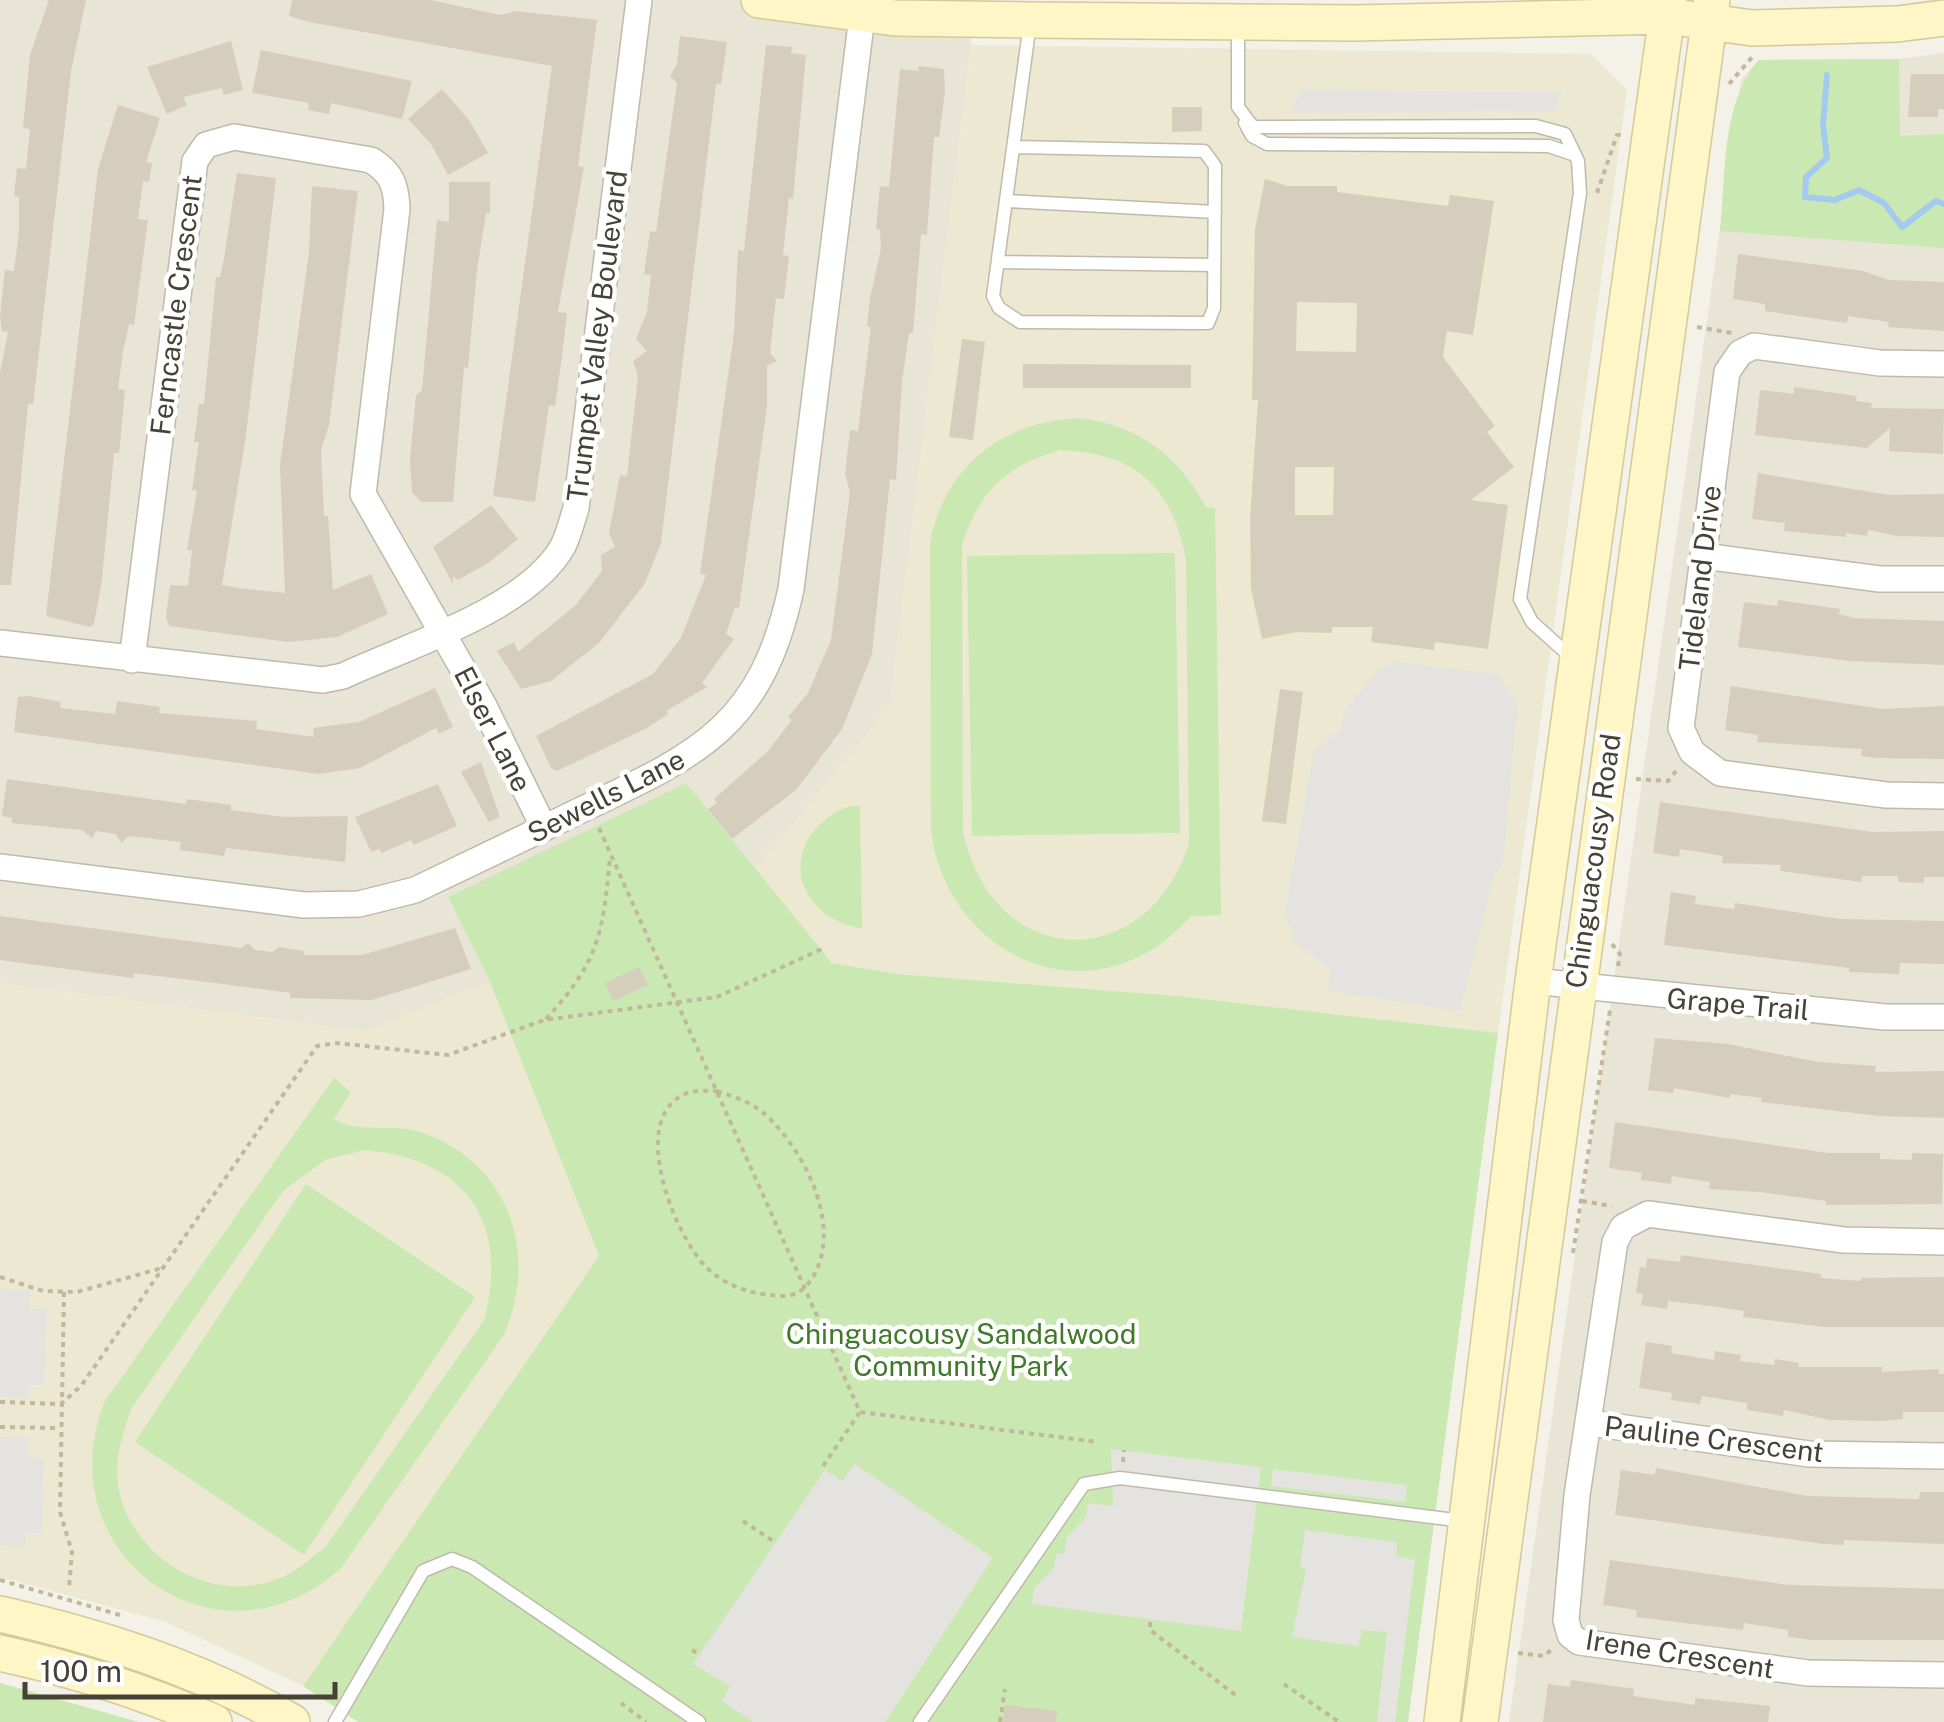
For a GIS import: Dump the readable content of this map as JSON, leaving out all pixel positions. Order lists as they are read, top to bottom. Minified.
{"streets":{"main road":["Chinguacousy Road"],"street":["Ferncastle Crescent","Trumpet Valley Boulevard","Tideland Drive","Elser Lane","Sewells Lane","Grape Trail","Pauline Crescent","Irene Crescent"]},"crossings":[["Ferncastle Crescent","Trumpet Valley Boulevard"],["Ferncastle Crescent","Elser Lane"],["Trumpet Valley Boulevard","Elser Lane"],["Elser Lane","Sewells Lane"],["Chinguacousy Road","Grape Trail"],["Pauline Crescent","Irene Crescent"]],"parks":["Chinguacousy Sandalwood Community Park"],"scale_bar":"100 m"}
